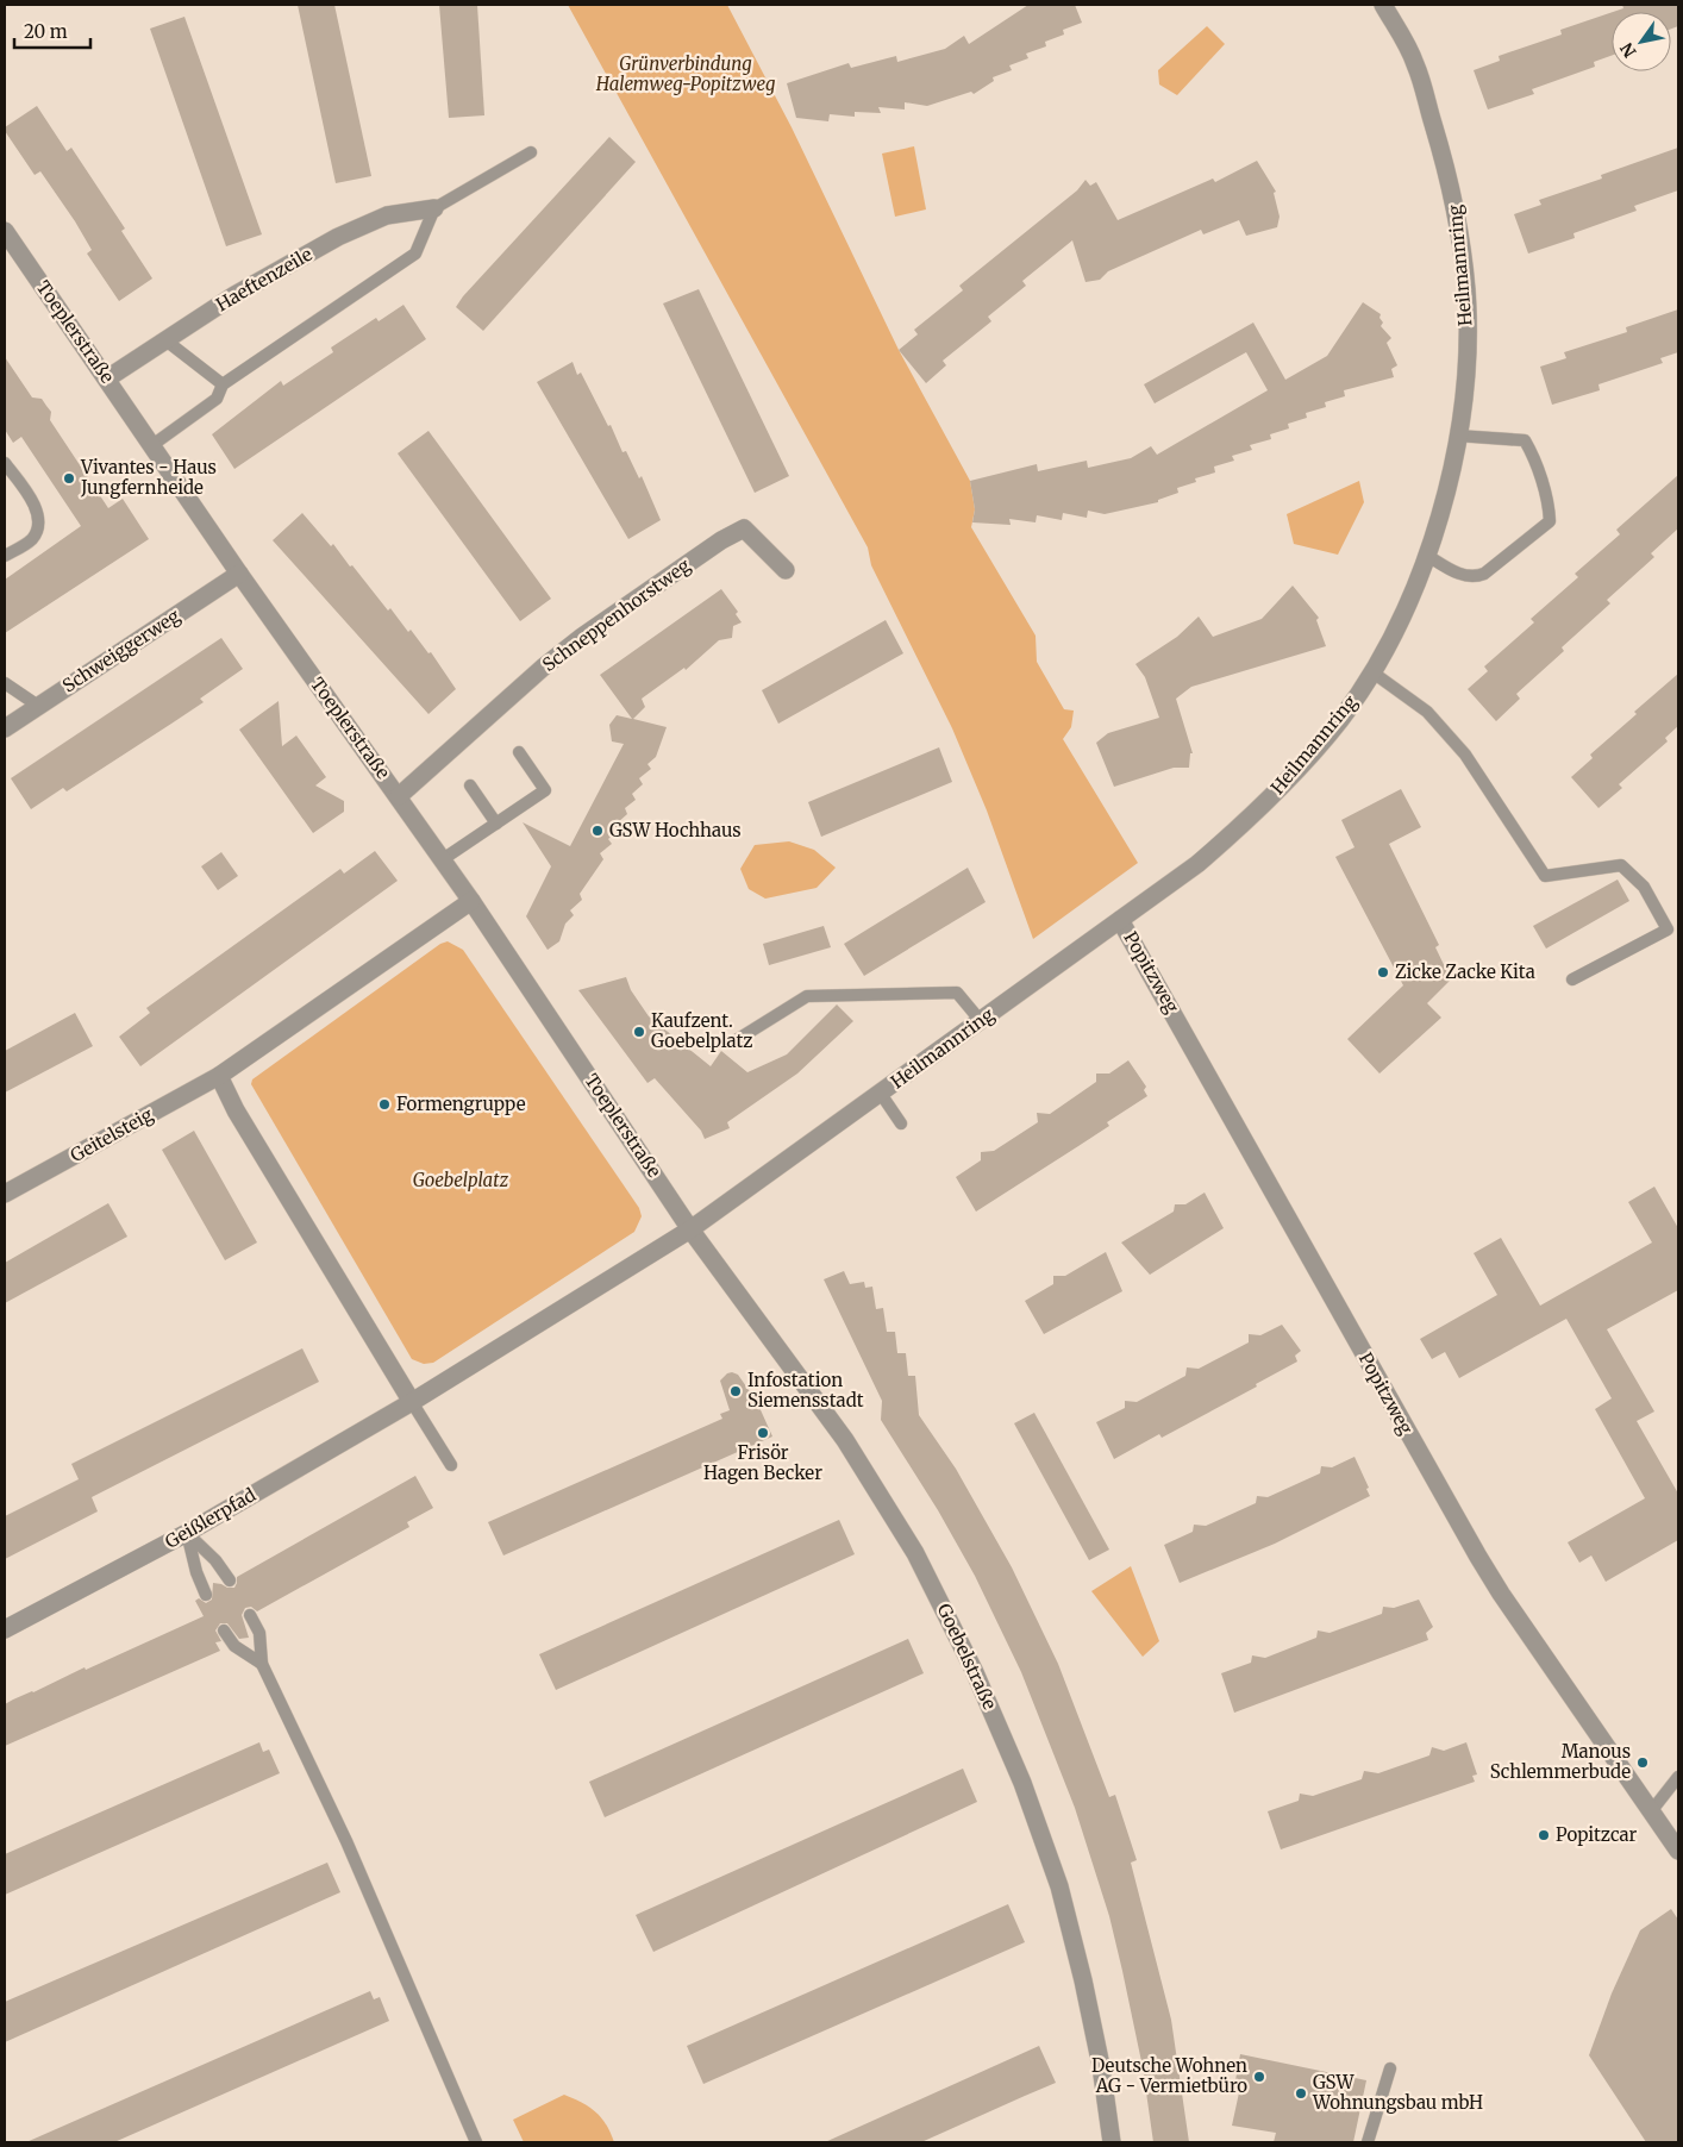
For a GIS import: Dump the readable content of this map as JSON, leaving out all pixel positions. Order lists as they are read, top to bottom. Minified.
{"streets":{"street":["Heilmannring","Haeftenzeile","Toeplerstraße","Schneppenhorstweg","Schweiggerweg","Popitzweg","Geitelsteig","Geißlerpfad","Goebelstraße"]},"crossings":[["Heilmannring","Toeplerstraße"],["Heilmannring","Popitzweg"],["Heilmannring","Goebelstraße"],["Haeftenzeile","Toeplerstraße"],["Toeplerstraße","Schneppenhorstweg"],["Toeplerstraße","Schweiggerweg"],["Toeplerstraße","Goebelstraße"]],"parks":["Grünverbindung Halemweg-Popitzweg","Goebelplatz"],"places":["Vivantes - Haus Jungfernheide","GSW Hochhaus","Zicke Zacke Kita","Kaufzent. Goebelplatz","Formengruppe","Infostation Siemensstadt","Frisör Hagen Becker","Manous Schlemmerbude","Popitzcar","Deutsche Wohnen AG - Vermietbüro","GSW Wohnungsbau mbH"],"scale_bar":"20 m","north":"bottom left"}
